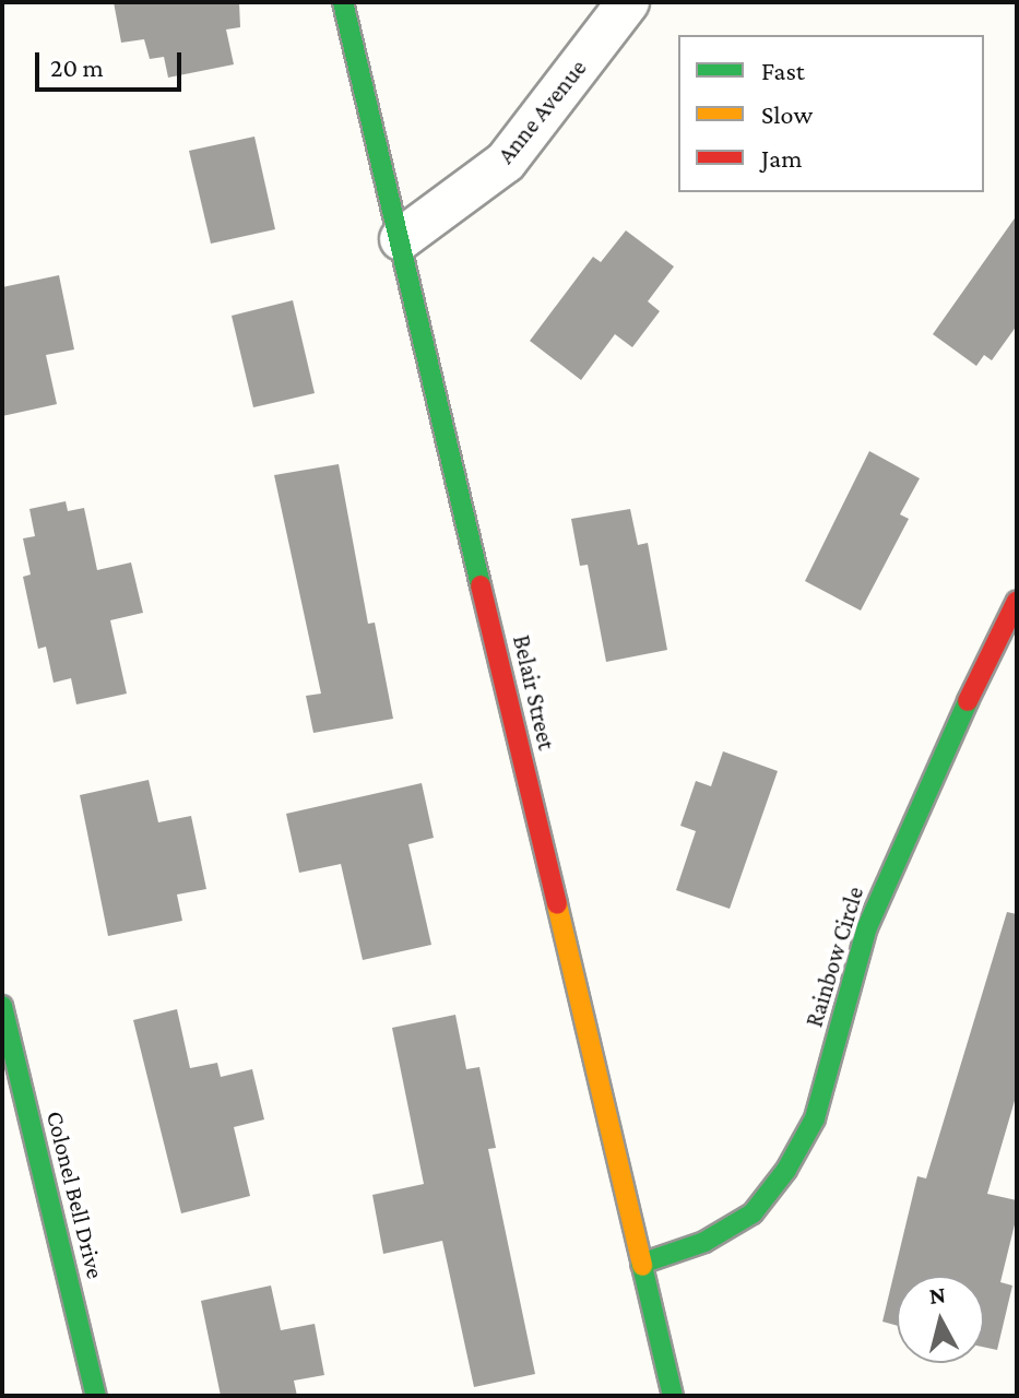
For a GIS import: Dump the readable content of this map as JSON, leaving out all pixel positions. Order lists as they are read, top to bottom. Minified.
{"streets":{"main road":["Belair Street","Rainbow Circle","Colonel Bell Drive"],"street":["Anne Avenue"]},"crossings":[["Anne Avenue","Belair Street"],["Belair Street","Rainbow Circle"]],"legend":["Fast","Slow","Jam"],"scale_bar":"20 m","north":"top"}
